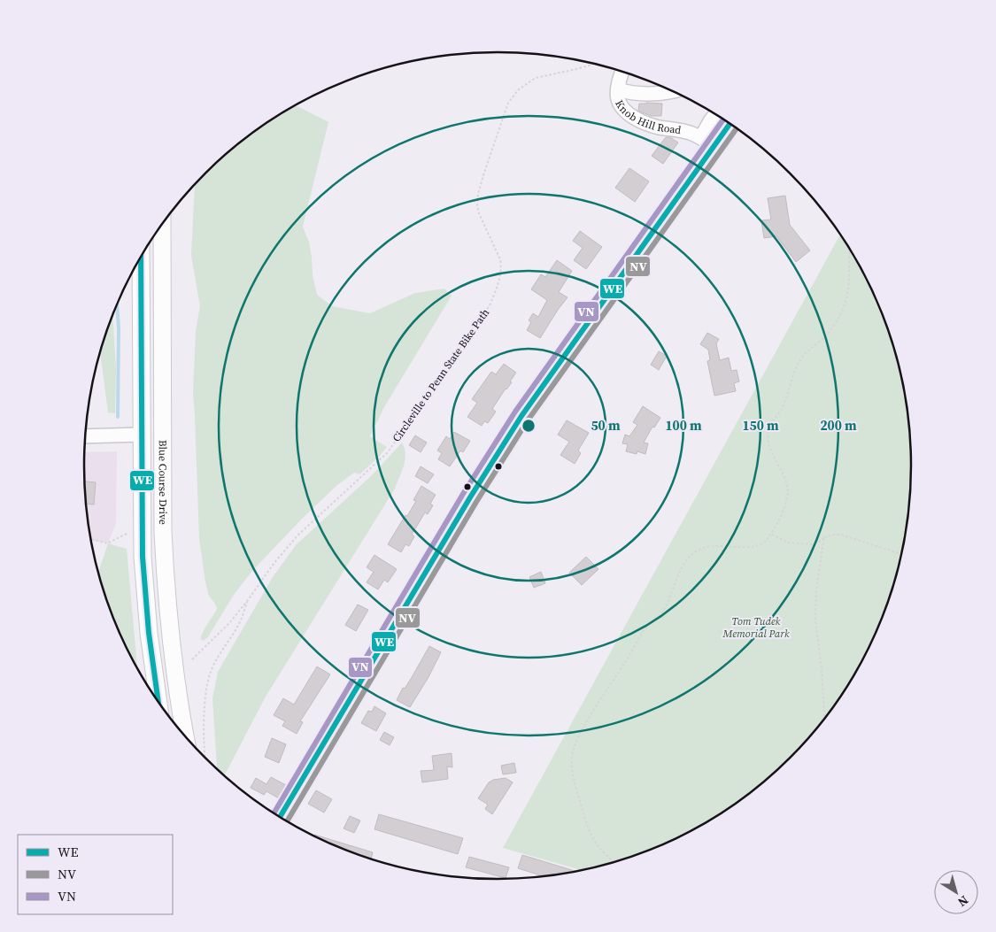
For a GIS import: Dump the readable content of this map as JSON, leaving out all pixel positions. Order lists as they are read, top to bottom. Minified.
{"streets":{"main road":["Blue Course Drive"],"street":["Knob Hill Road"],"path":["Circleville to Penn State Bike Path"]},"parks":["Tom Tudek Memorial Park"],"lines":["transit line VN","transit line WE","transit line NV"],"legend":["WE","NV","VN"],"north":"bottom right","rings":["50 m","100 m","150 m","200 m"]}
